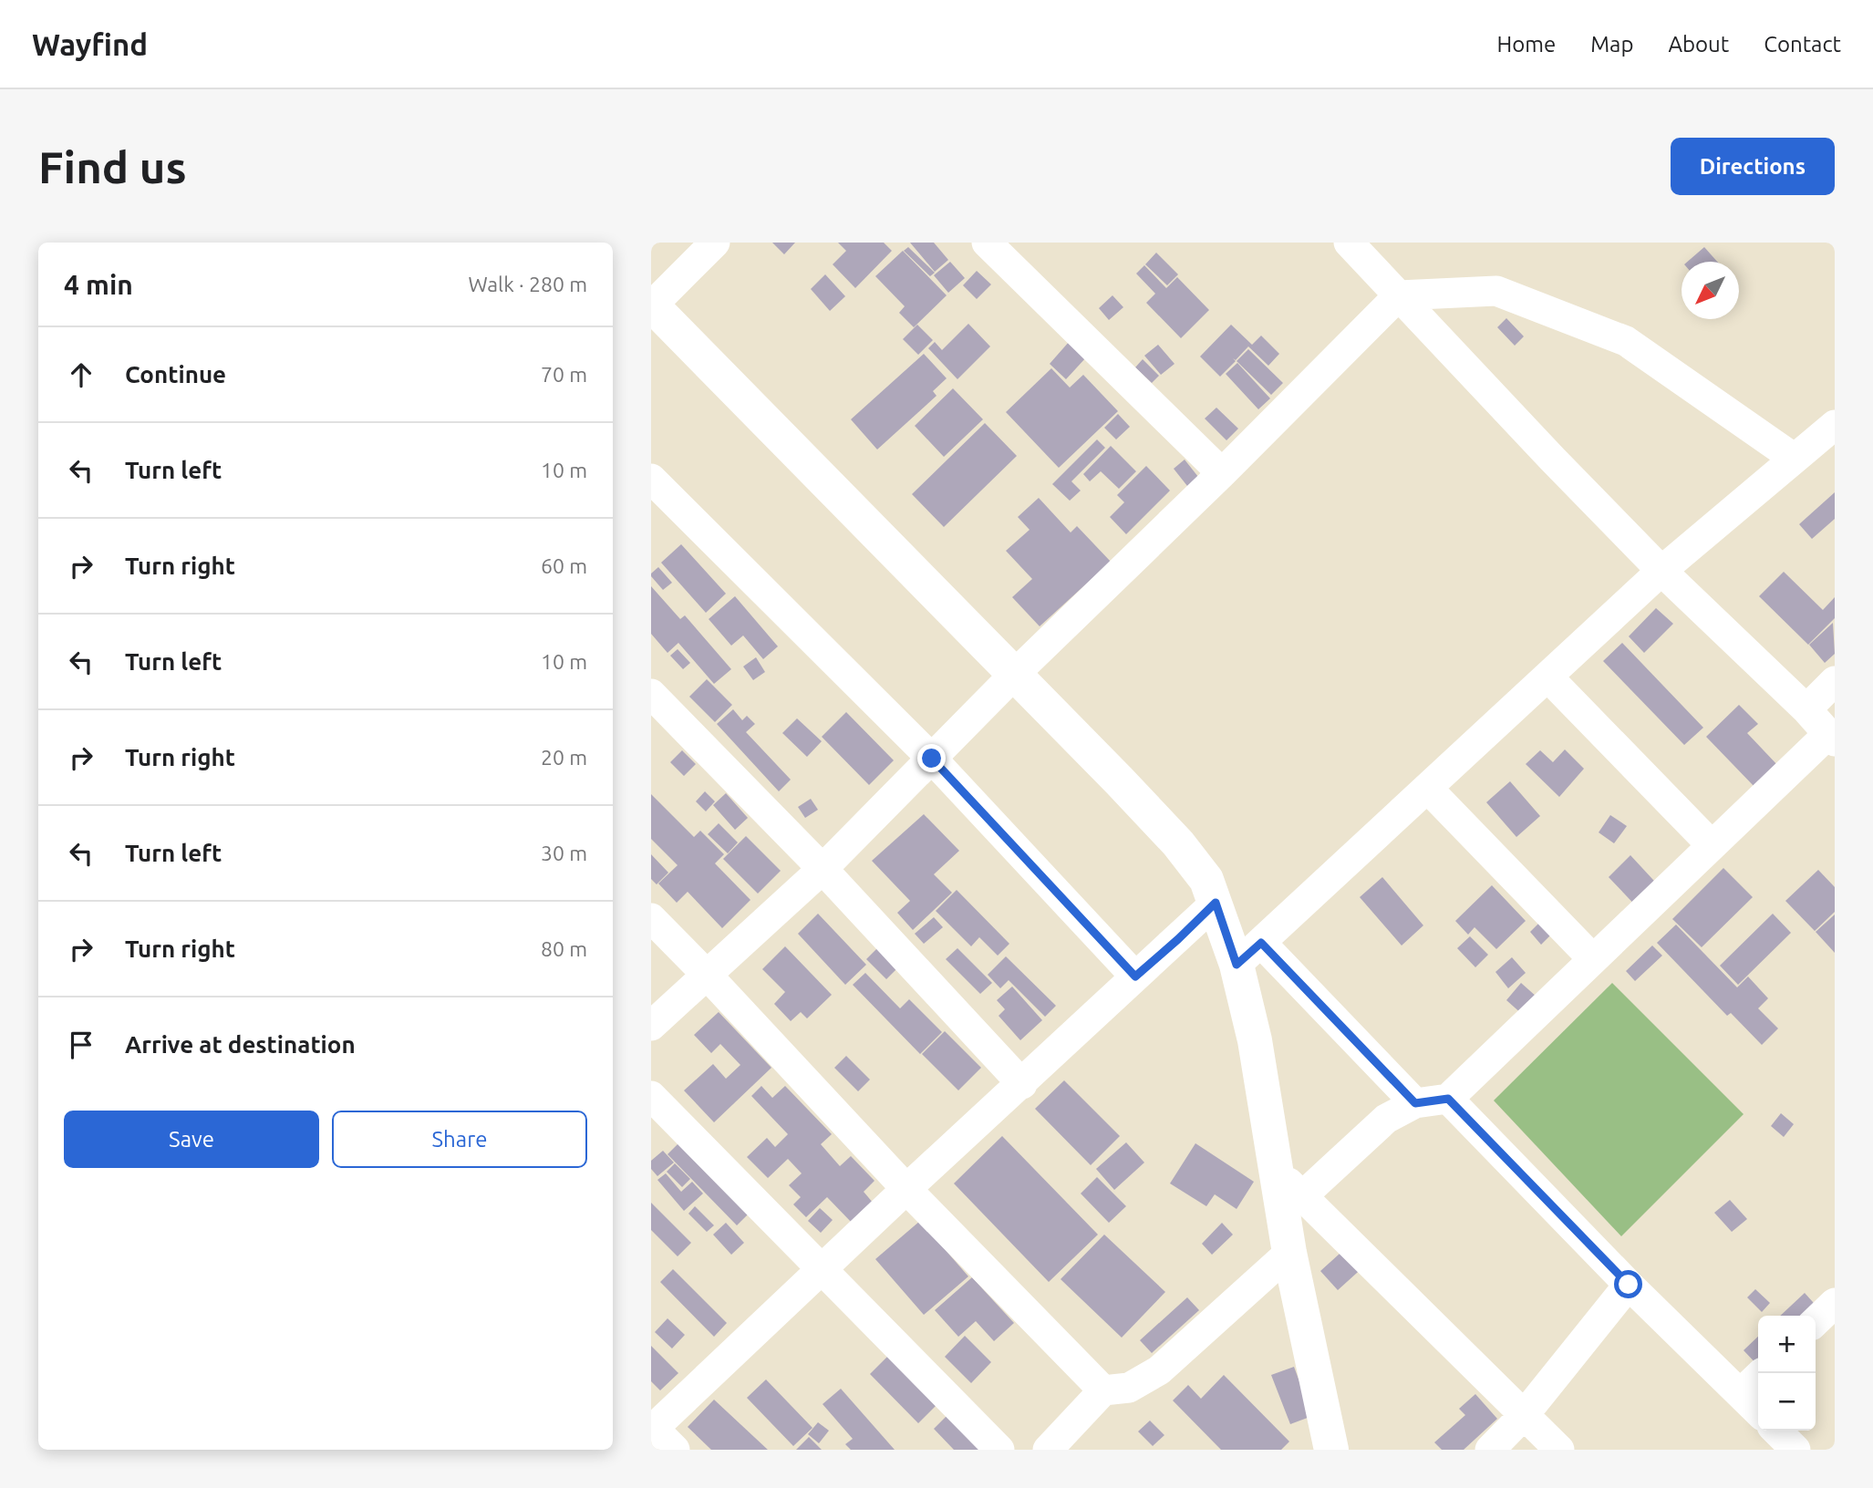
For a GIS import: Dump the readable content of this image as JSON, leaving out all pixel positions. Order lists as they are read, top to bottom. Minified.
{"north":"bottom left","page":{"header":"Wayfind","nav":["Home","Map","About","Contact"],"buttons":["Directions",["Save","Share"]],"title":"Find us","heading":["4 min","Walk · 280 m"],"list":[["Continue","70 m"],["Turn left","10 m"],["Turn right","60 m"],["Turn left","10 m"],["Turn right","20 m"],["Turn left","30 m"],["Turn right","80 m"],"Arrive at destination"],"map_buttons":["+","−"]}}
